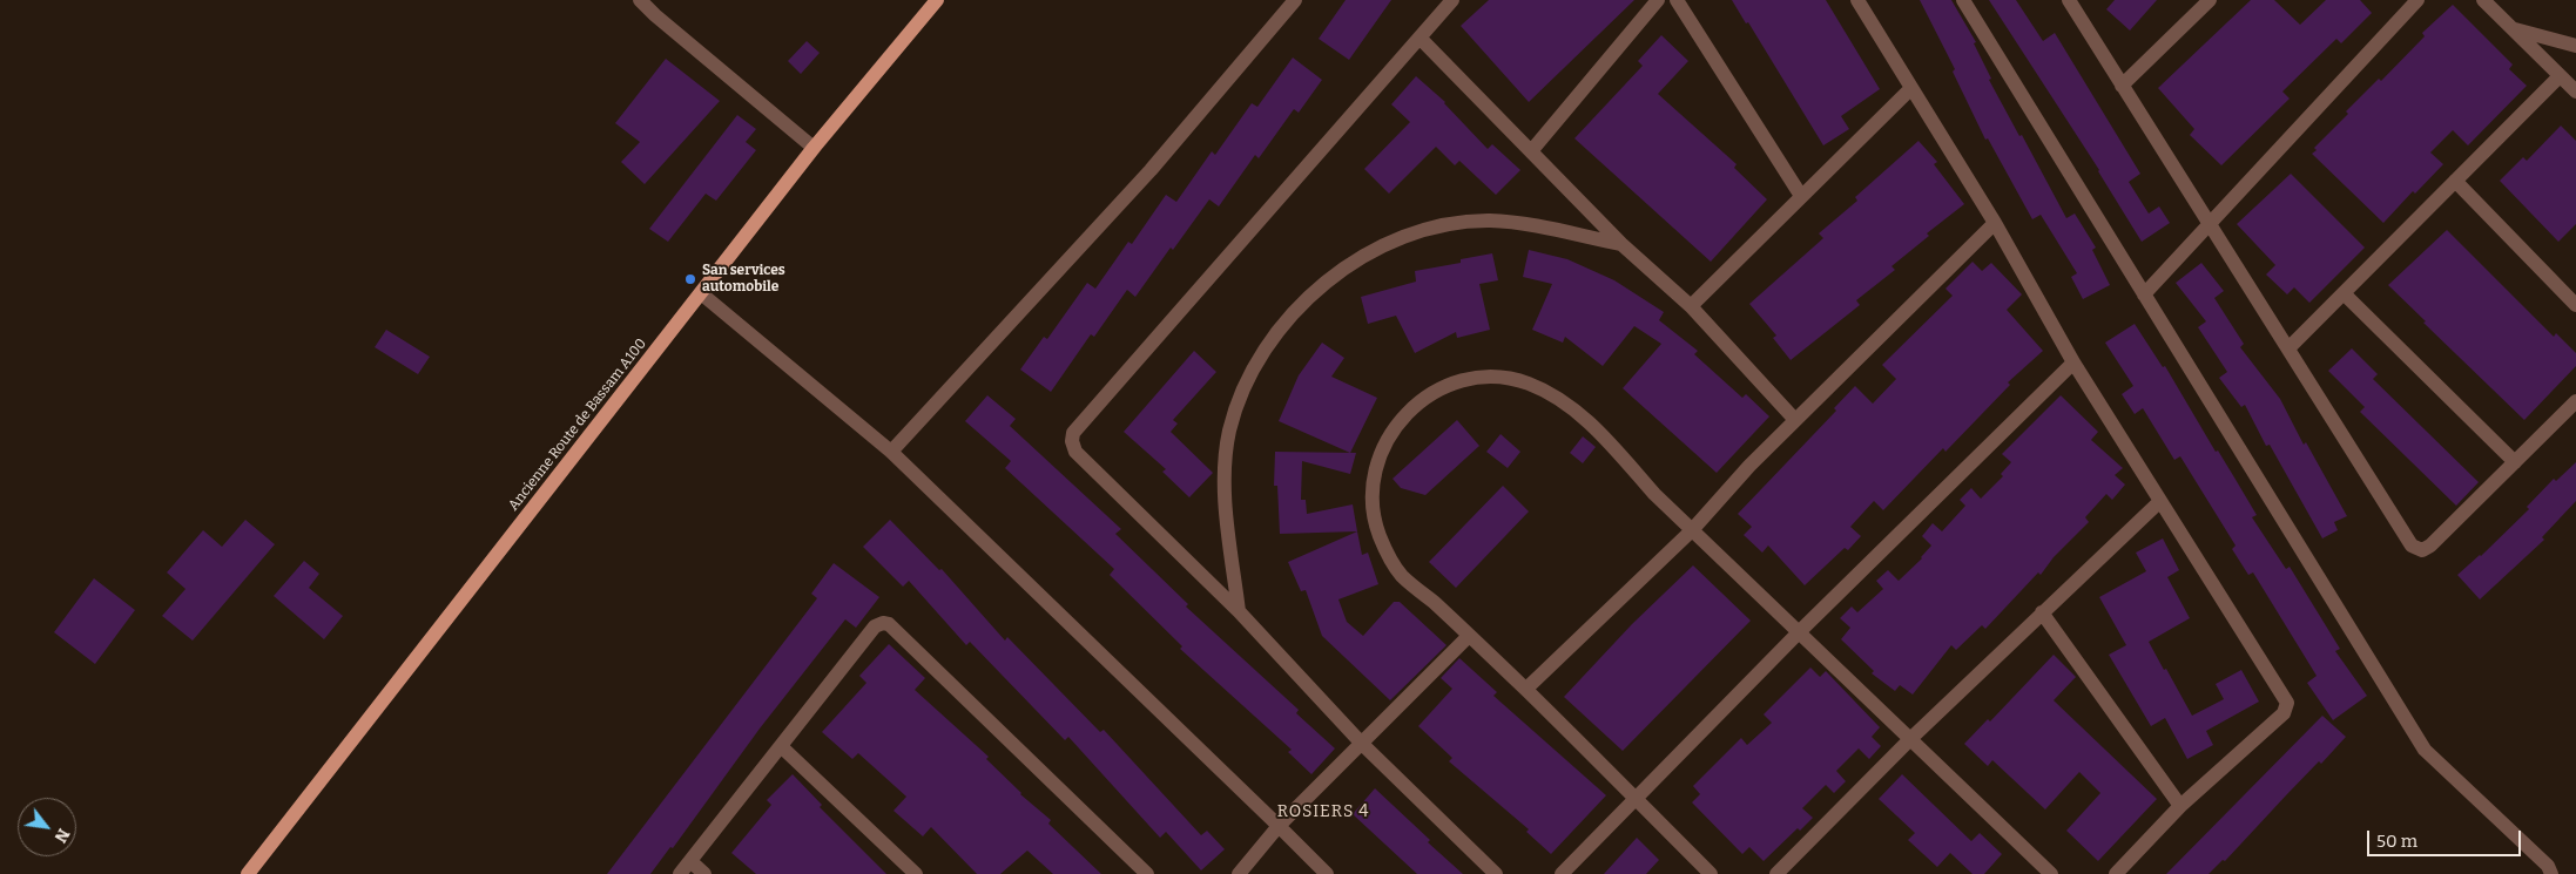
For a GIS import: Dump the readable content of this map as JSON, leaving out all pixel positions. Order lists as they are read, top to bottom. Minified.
{"streets":{"main road":["Ancienne Route de Bassam A100"]},"districts":["ROSIERS 4"],"places":["San services automobile"],"scale_bar":"50 m","north":"bottom right"}
